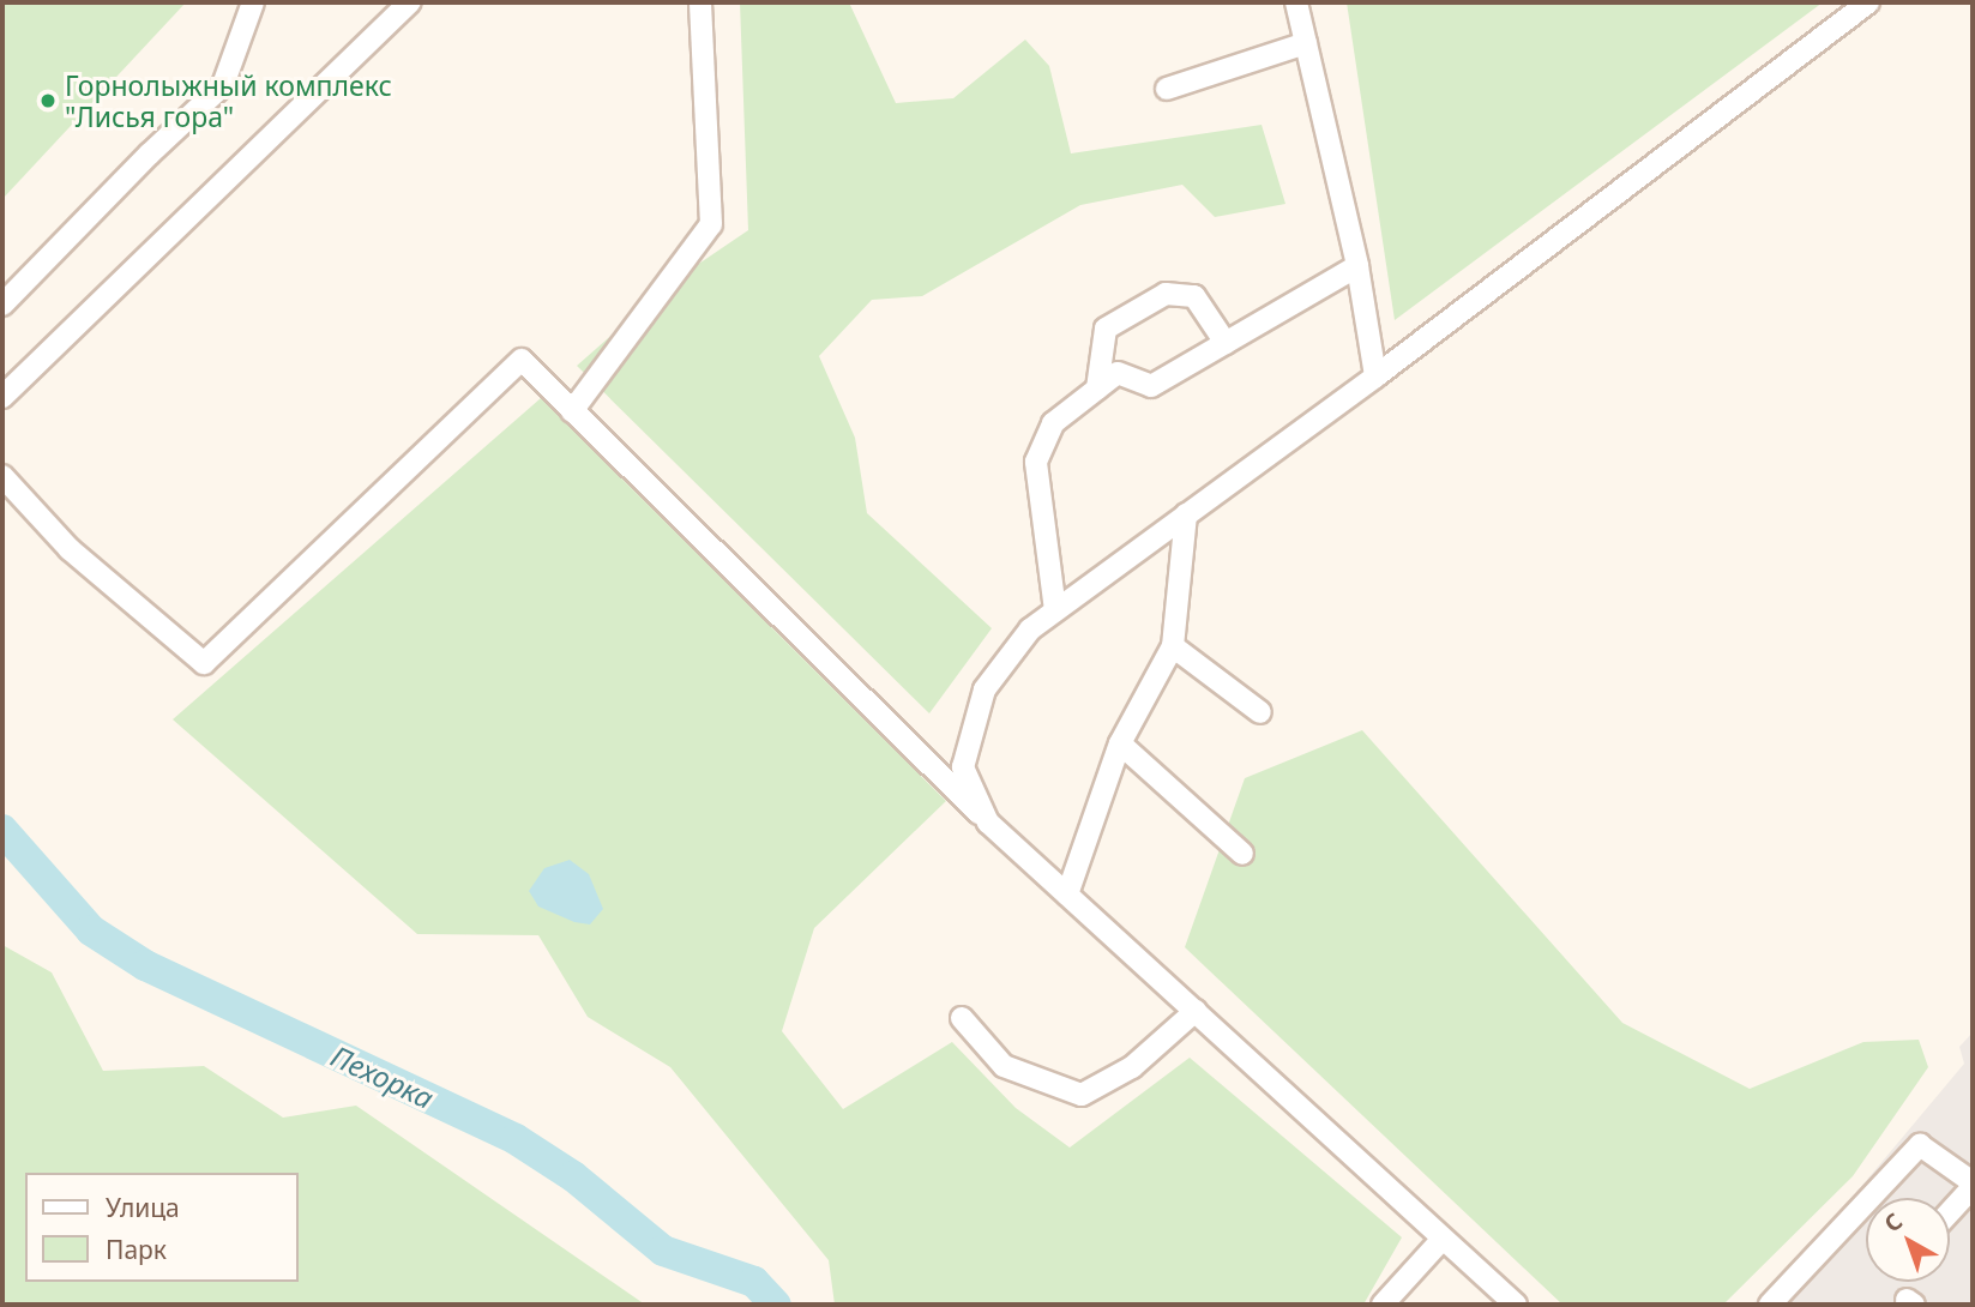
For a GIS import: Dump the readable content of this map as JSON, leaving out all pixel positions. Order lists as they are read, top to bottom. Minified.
{"water":["Пехорка"],"places":["Горнолыжный комплекс \"Лисья гора\""],"legend":["Улица","Парк"],"north":"top left"}
